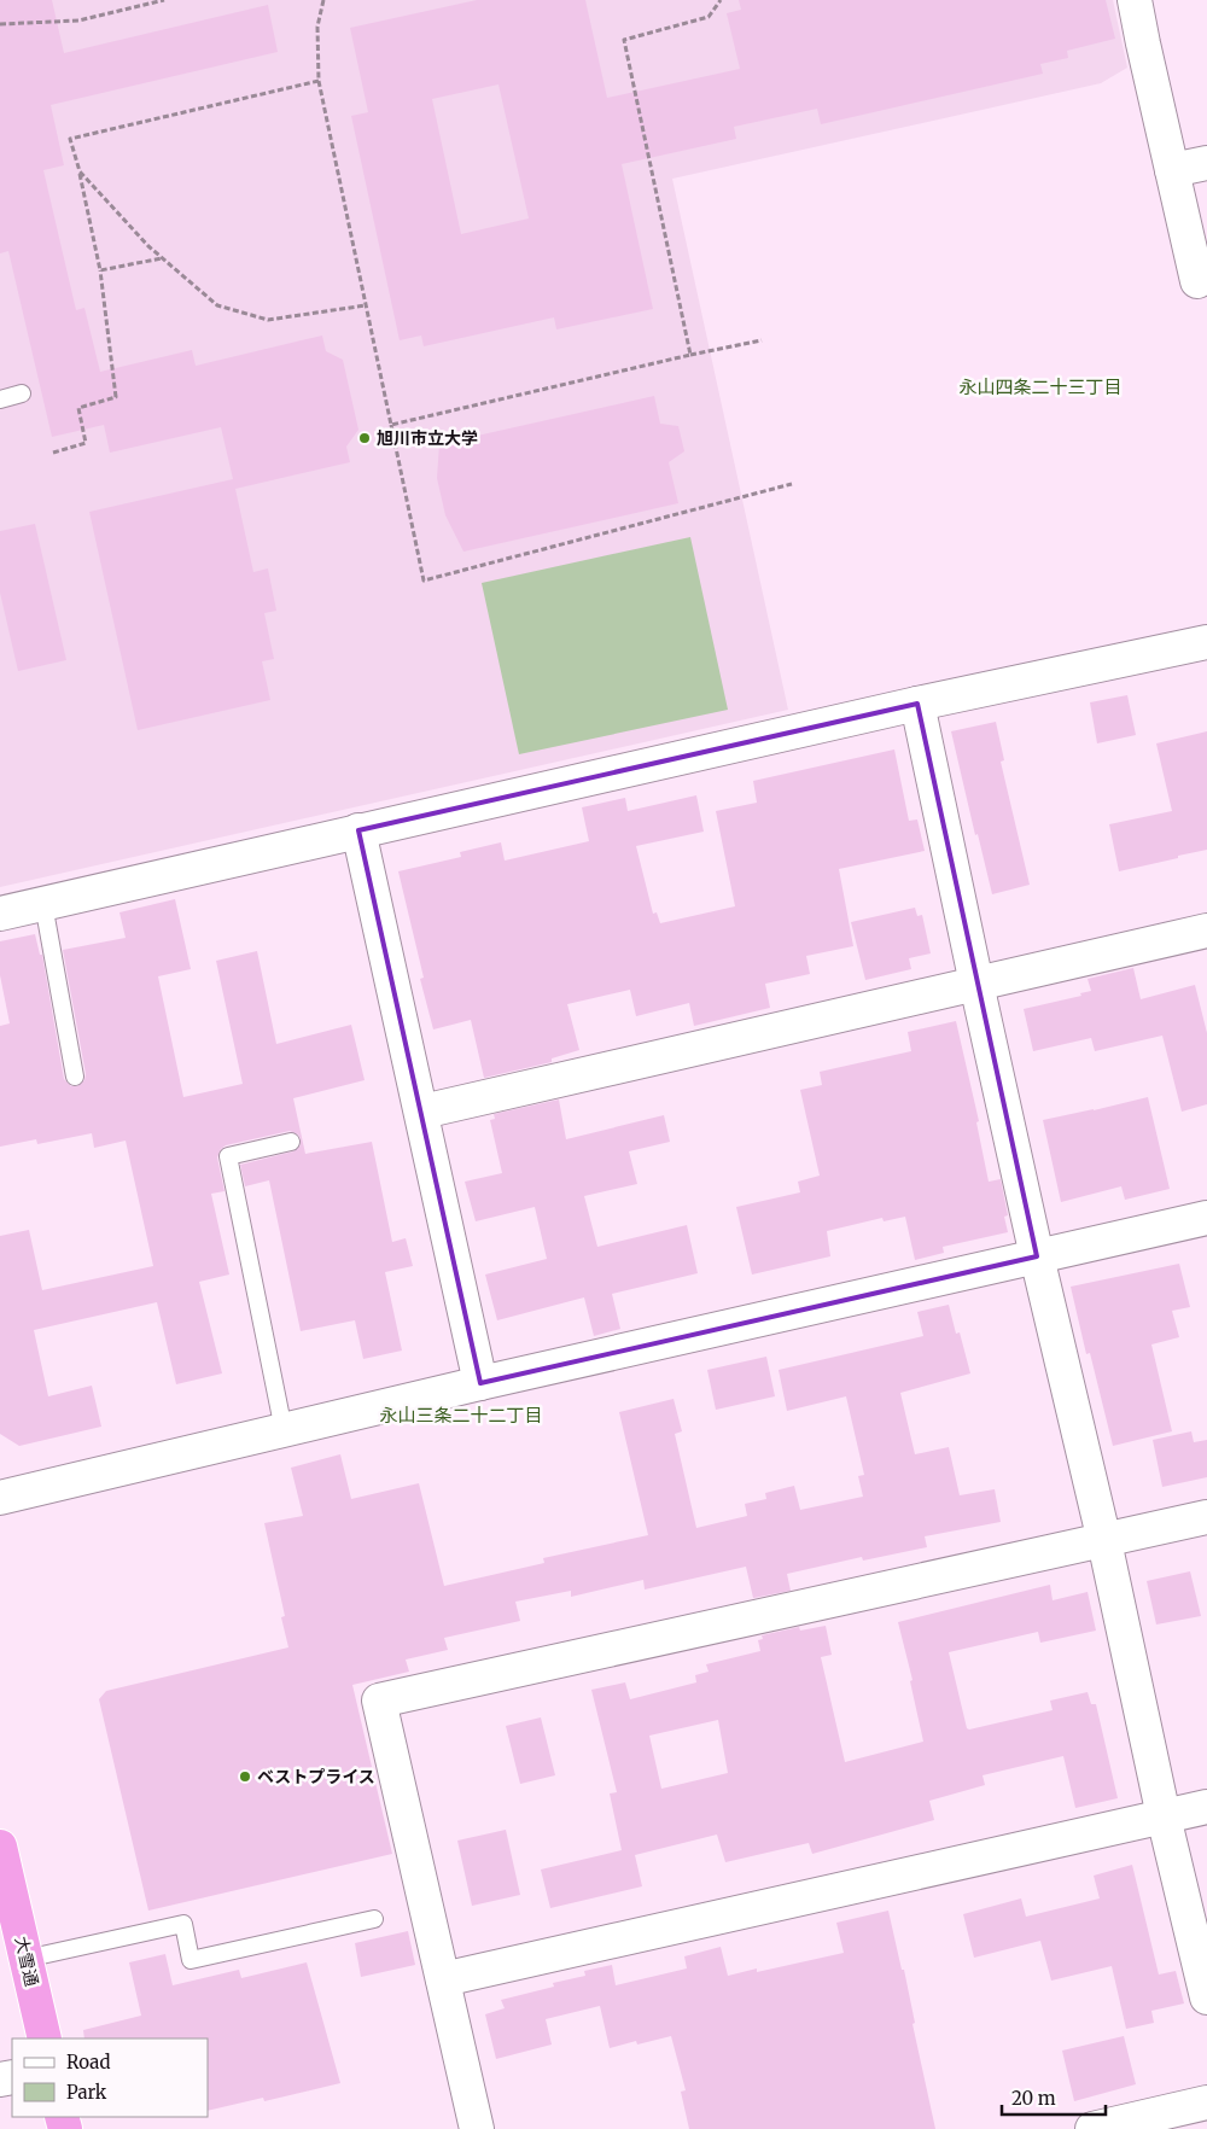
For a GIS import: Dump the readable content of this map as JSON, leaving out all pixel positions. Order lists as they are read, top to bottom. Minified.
{"streets":{"highway":["大雪通"]},"districts":["永山四条二十三丁目","永山三条二十二丁目"],"places":["旭川市立大学","ベストプライス"],"legend":["Road","Park"],"scale_bar":"20 m"}
